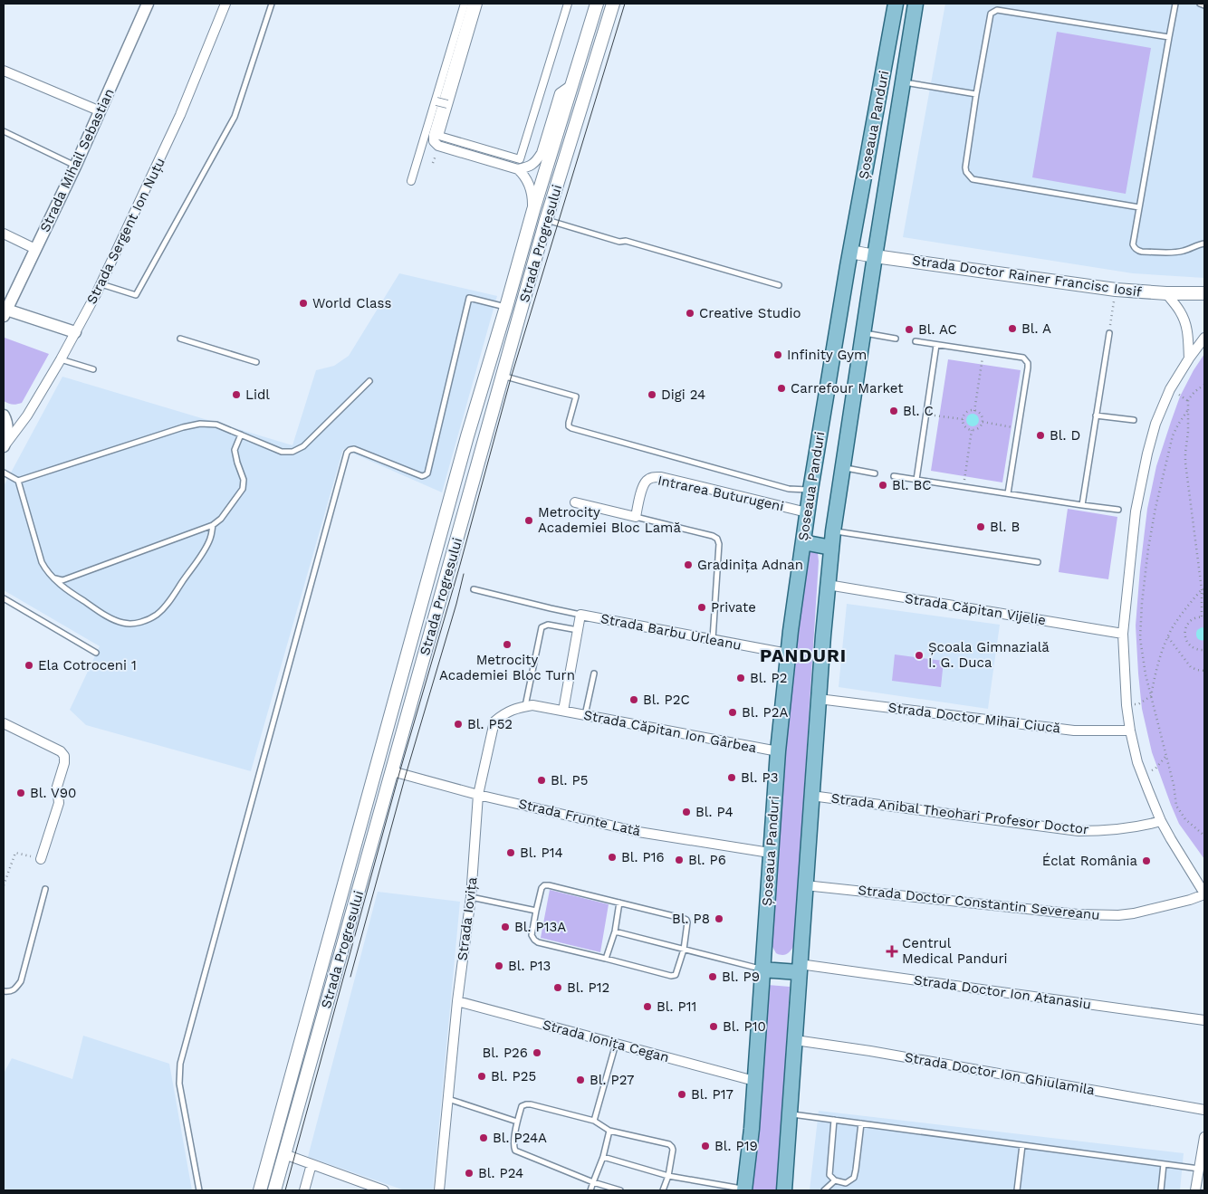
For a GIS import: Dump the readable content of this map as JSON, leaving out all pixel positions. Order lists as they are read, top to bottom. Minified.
{"streets":{"main road":["Șoseaua Panduri","Strada Progresului","Strada Doctor Rainer Francisc Iosif"],"street":["Strada Mihail Sebastian","Strada Sergent Ion Nuțu","Intrarea Buturugeni","Strada Căpitan Vijelie","Strada Barbu Urleanu","Strada Doctor Mihai Ciucă","Strada Căpitan Ion Gârbea","Strada Anibal Theohari Profesor Doctor","Strada Frunte Lată","Strada Doctor Constantin Severeanu","Strada Iovița","Strada Doctor Ion Atanasiu","Strada Ionița Cegan","Strada Doctor Ion Ghiulamila"]},"crossings":[["Șoseaua Panduri","Strada Doctor Rainer Francisc Iosif"],["Șoseaua Panduri","Intrarea Buturugeni"],["Șoseaua Panduri","Strada Căpitan Vijelie"],["Șoseaua Panduri","Strada Barbu Urleanu"],["Șoseaua Panduri","Strada Doctor Mihai Ciucă"],["Șoseaua Panduri","Strada Căpitan Ion Gârbea"],["Șoseaua Panduri","Strada Anibal Theohari Profesor Doctor"],["Șoseaua Panduri","Strada Frunte Lată"],["Șoseaua Panduri","Strada Doctor Constantin Severeanu"],["Șoseaua Panduri","Strada Doctor Ion Atanasiu"],["Șoseaua Panduri","Strada Ionița Cegan"],["Șoseaua Panduri","Strada Doctor Ion Ghiulamila"],["Strada Progresului","Strada Frunte Lată"],["Strada Căpitan Ion Gârbea","Strada Iovița"],["Strada Frunte Lată","Strada Iovița"],["Strada Iovița","Strada Ionița Cegan"]],"districts":["PANDURI"],"places":{"other":["World Class","Creative Studio","Bl. A","Bl. AC","Infinity Gym","Carrefour Market","Lidl","Digi 24","Bl. C","Bl. D","Bl. BC","Metrocity Academiei Bloc Lamă","Bl. B","Gradinița Adnan","Private","Metrocity Academiei Bloc Turn","Școala Gimnazială I. G. Duca","Ela Cotroceni 1","Bl. P2","Bl. P2C","Bl. P2A","Bl. P52","Bl. P3","Bl. P5","Bl. V90","Bl. P4","Bl. P14","Bl. P16","Bl. P6","Éclat România","Bl. P8","Bl. P13A","Bl. P13","Bl. P9","Bl. P12","Bl. P11","Bl. P10","Bl. P26","Bl. P25","Bl. P27","Bl. P17","Bl. P24A","Bl. P19","Bl. P24"],"health":["Centrul Medical Panduri"]}}
